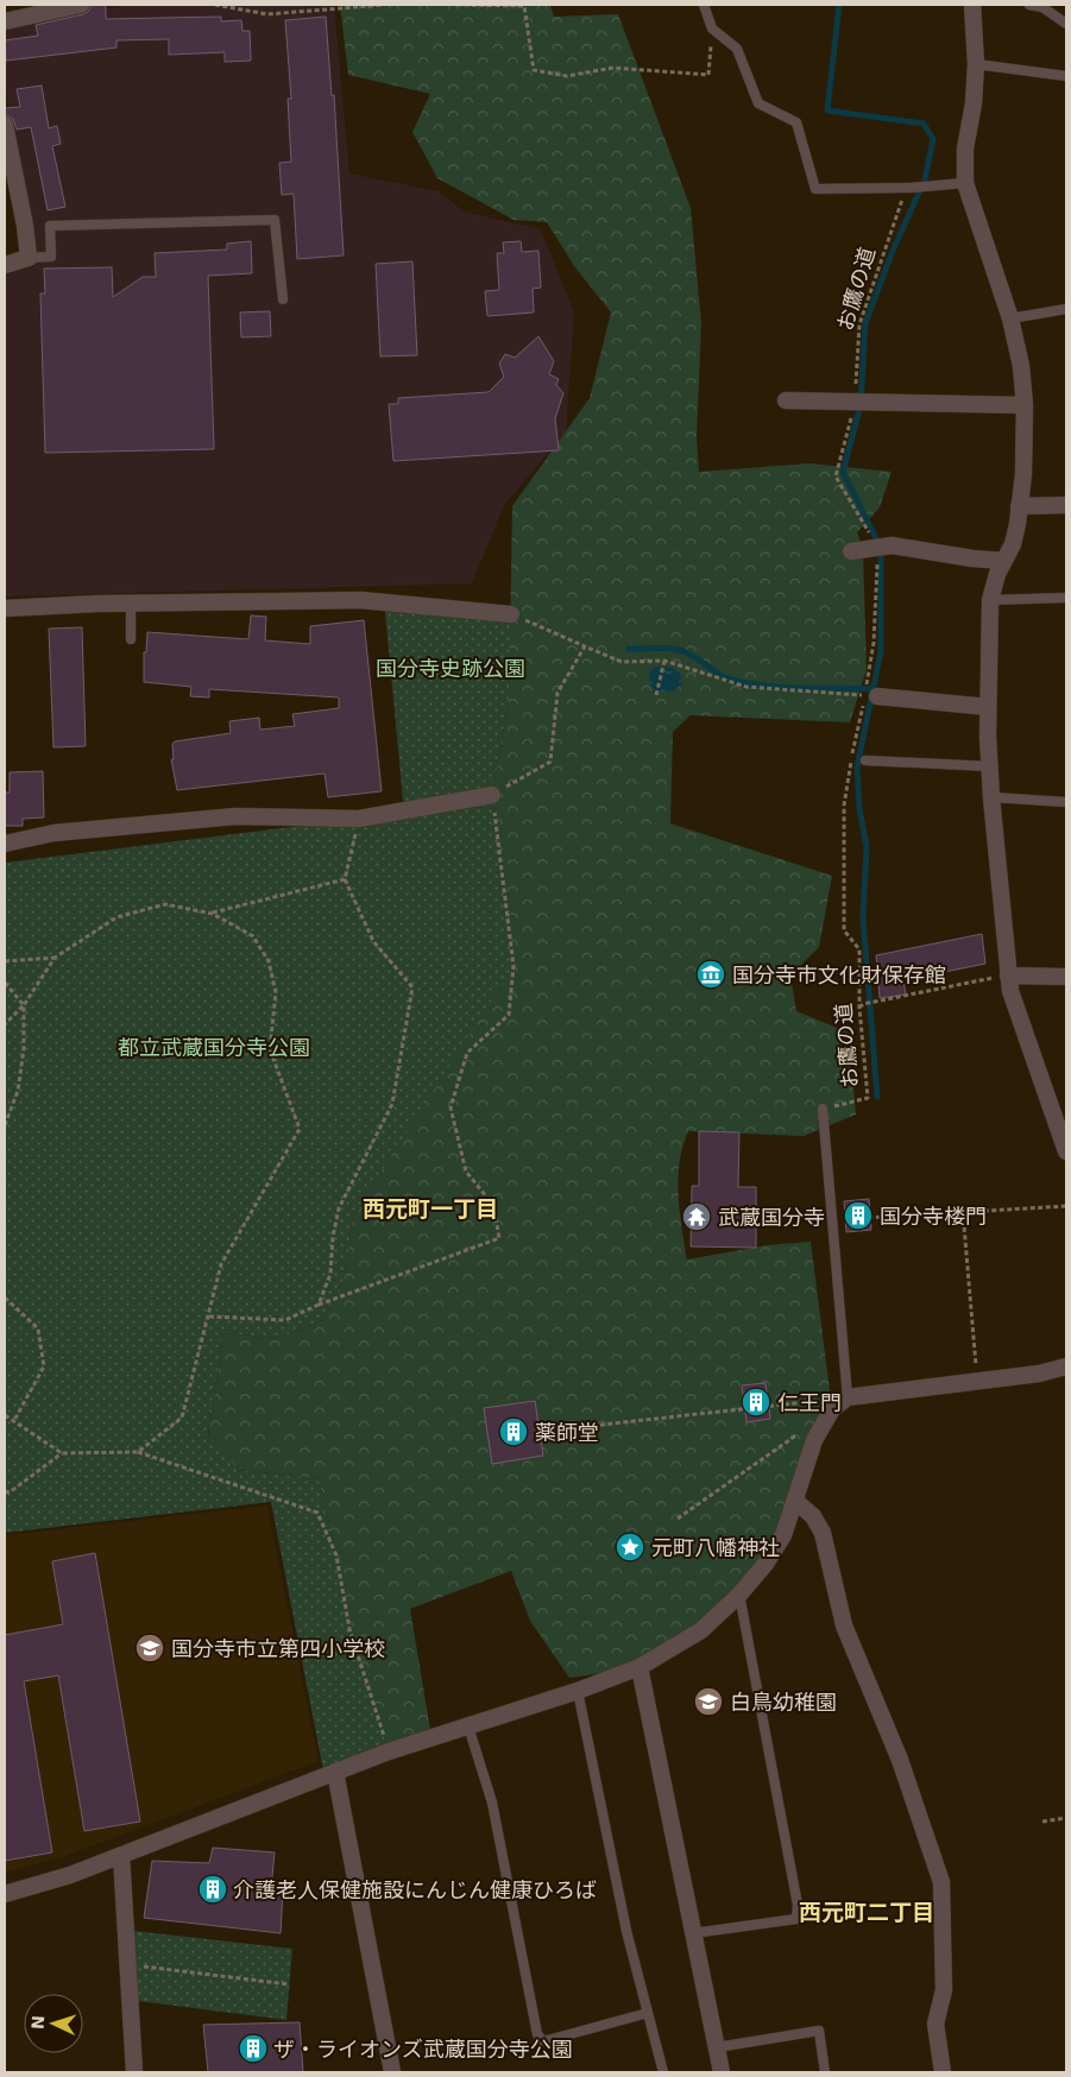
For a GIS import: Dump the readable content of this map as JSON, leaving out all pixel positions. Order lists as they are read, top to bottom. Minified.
{"streets":{"lane":["お鷹の道"]},"districts":["西元町一丁目","西元町二丁目"],"parks":["国分寺史跡公園","都立武蔵国分寺公園"],"places":{"museum":["国分寺市文化財保存館"],"building":["国分寺楼門","仁王門","薬師堂","介護老人保健施設にんじん健康ひろば","ザ・ライオンズ武蔵国分寺公園"],"temple":["武蔵国分寺"],"place":["元町八幡神社"],"school or university":["国分寺市立第四小学校","白鳥幼稚園"]},"north":"left"}
